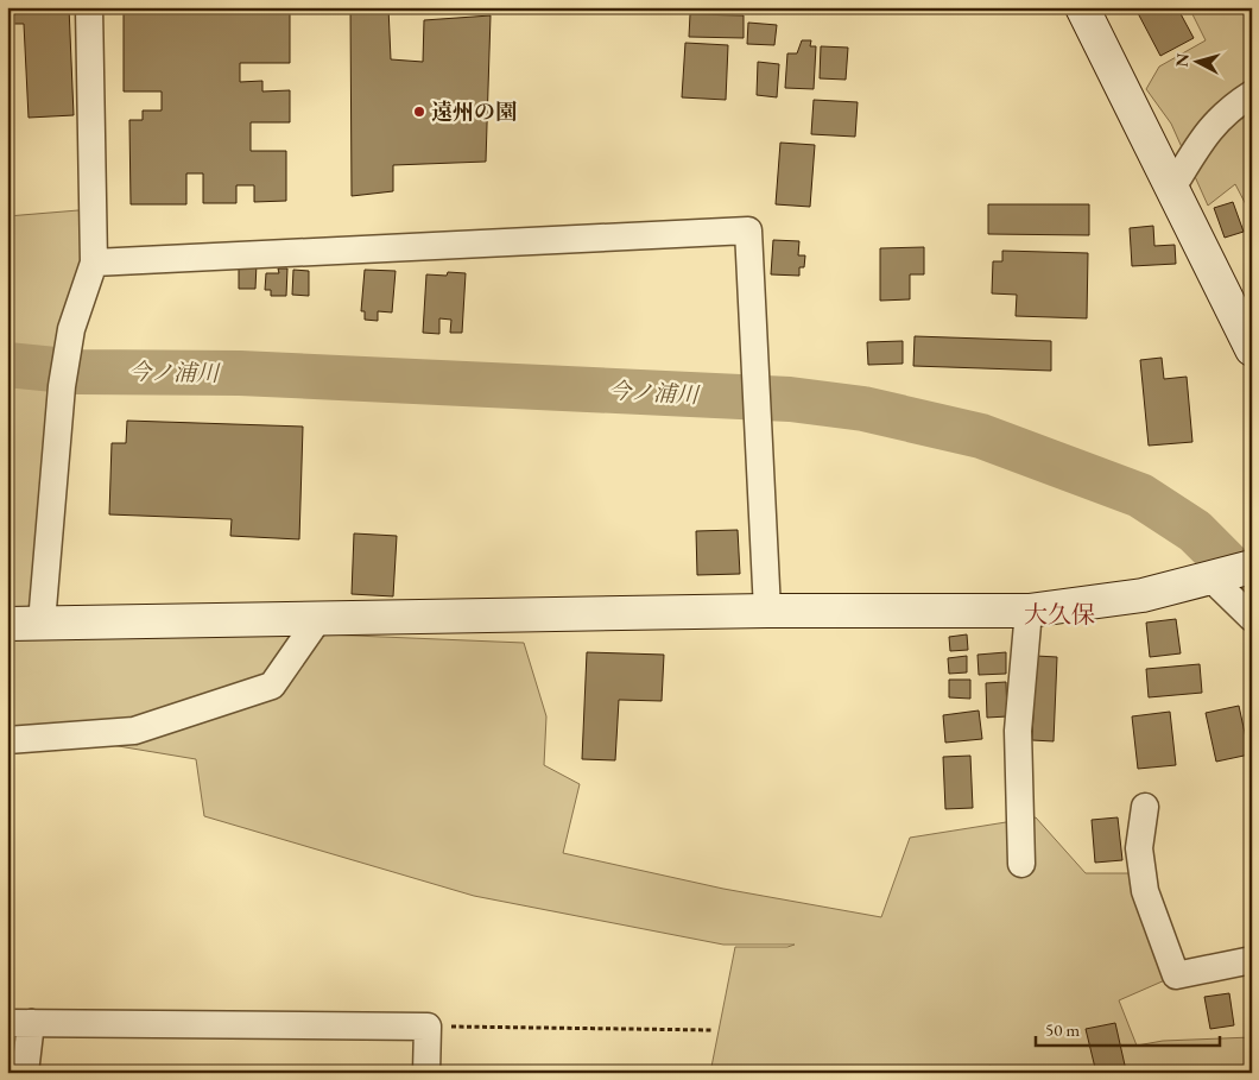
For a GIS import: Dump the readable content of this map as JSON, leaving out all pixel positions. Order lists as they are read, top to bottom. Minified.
{"districts":["大久保"],"water":["今ノ浦川"],"places":["遠州の園"],"scale_bar":"50 m","north":"left"}
